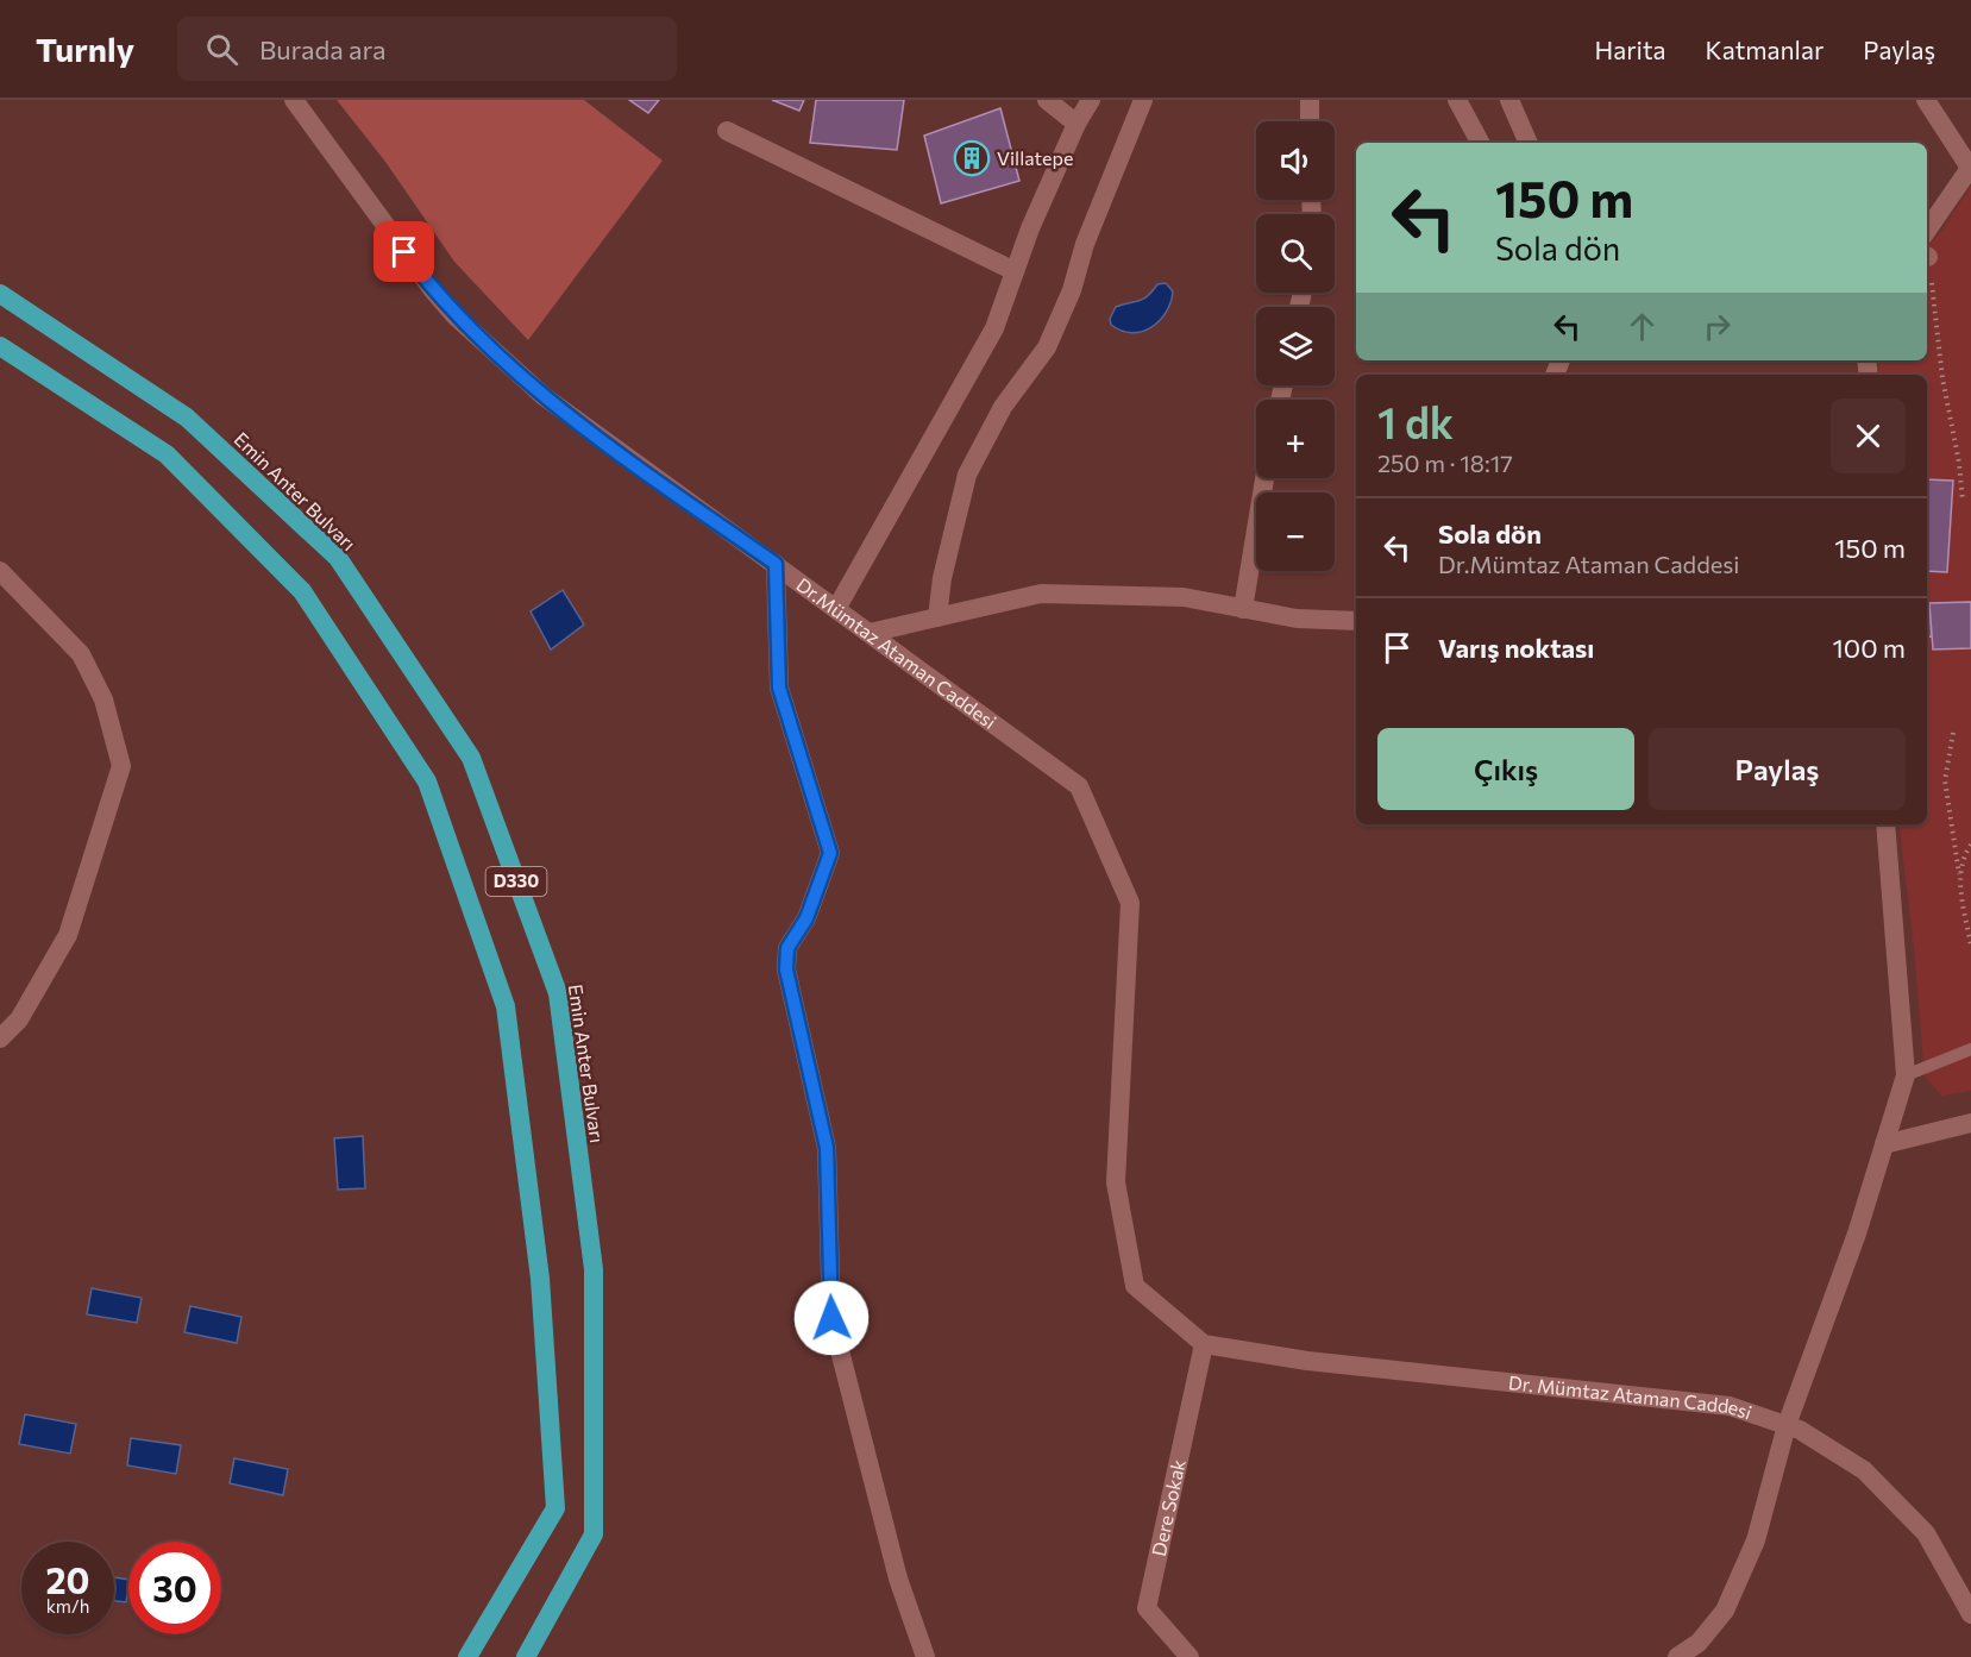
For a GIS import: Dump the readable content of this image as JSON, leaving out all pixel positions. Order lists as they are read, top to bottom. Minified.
{"streets":{"highway":["Emin Anter Bulvarı","D330"],"street":["Dr.Mümtaz Ataman Caddesi","Dr. Mümtaz Ataman Caddesi","Dere Sokak"]},"crossings":[["Dr.Mümtaz Ataman Caddesi","Dr. Mümtaz Ataman Caddesi"],["Dr.Mümtaz Ataman Caddesi","Dere Sokak"],["Dr. Mümtaz Ataman Caddesi","Dere Sokak"]],"places":{"building":["Villatepe"]},"page":{"header":"Turnly","search":"Burada ara","nav":["Harita","Katmanlar","Paylaş"],"map_buttons":["+","−"],"turn":["150 m","Sola dön"],"heading":["1 dk","250 m · 18:17"],"list":[{"name":"Sola dön","note":"Dr.Mümtaz Ataman Caddesi","value":"150 m"},{"name":"Varış noktası","value":"100 m"}],"buttons":["Çıkış","Paylaş"],"speed":"20 km/h","limit":"30"}}
